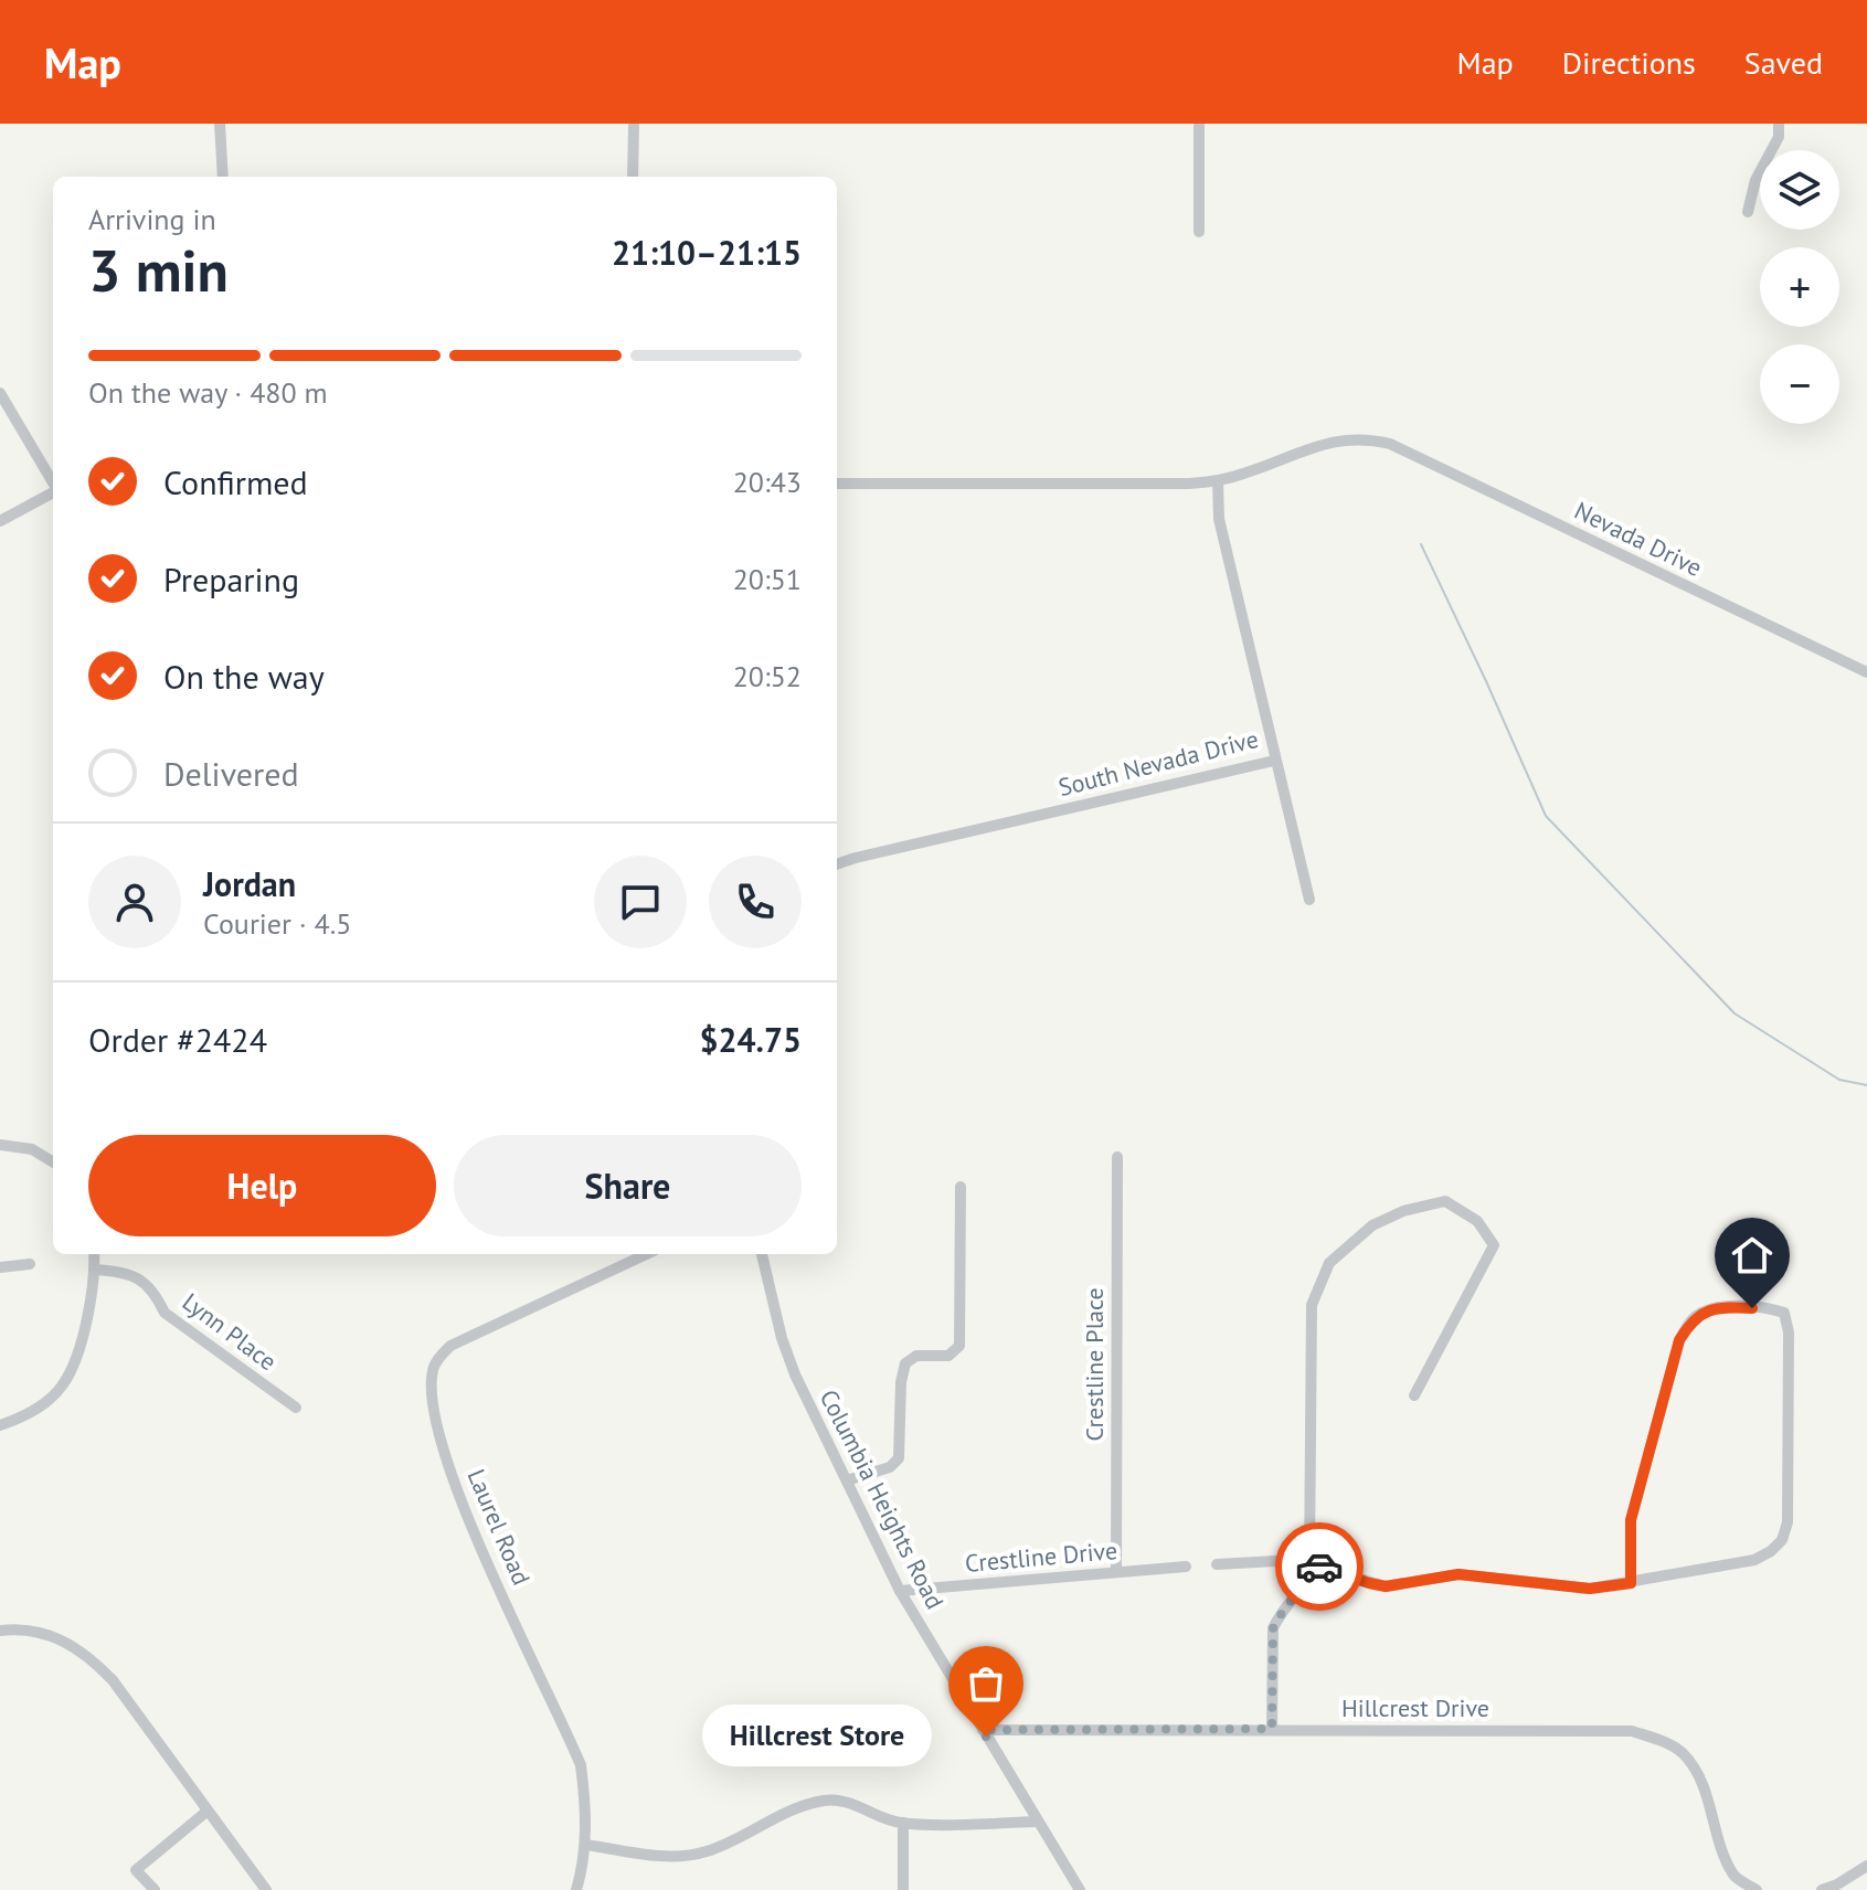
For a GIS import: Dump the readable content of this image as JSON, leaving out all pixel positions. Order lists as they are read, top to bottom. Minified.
{"streets":{"street":["Nevada Drive","South Nevada Drive","Lynn Place","Crestline Place","Columbia Heights Road","Laurel Road","Crestline Drive","Hillcrest Drive"]},"crossings":[["Nevada Drive","South Nevada Drive"],["Crestline Place","Crestline Drive"],["Columbia Heights Road","Crestline Drive"],["Columbia Heights Road","Hillcrest Drive"]],"places":["Hillcrest Store"],"page":{"header":"Map","nav":["Map","Directions","Saved"],"map_buttons":["+","−"],"heading":["3 min","Arriving in","21:10–21:15"],"panel":["Jordan","Courier · 4.5","Order #2424","$24.75"],"bar":"On the way · 480 m","list":[["Confirmed","20:43"],["Preparing","20:51"],["On the way","20:52"],"Delivered"],"buttons":["Help","Share"],"bubble":"Hillcrest Store"}}
